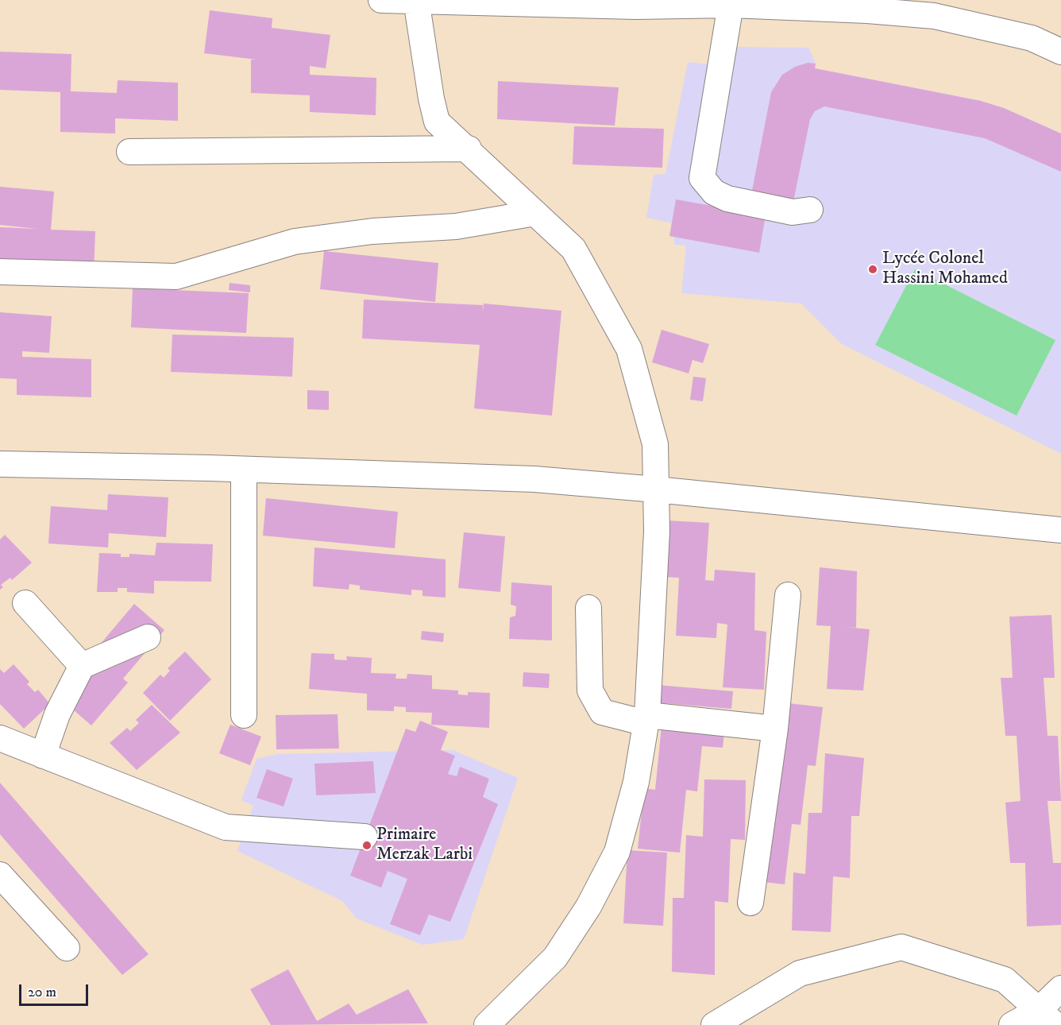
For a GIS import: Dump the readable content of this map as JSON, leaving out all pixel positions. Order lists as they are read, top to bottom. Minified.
{"places":["Lycée Colonel Hassini Mohamed","Primaire Merzak Larbi"],"scale_bar":"20 m"}
